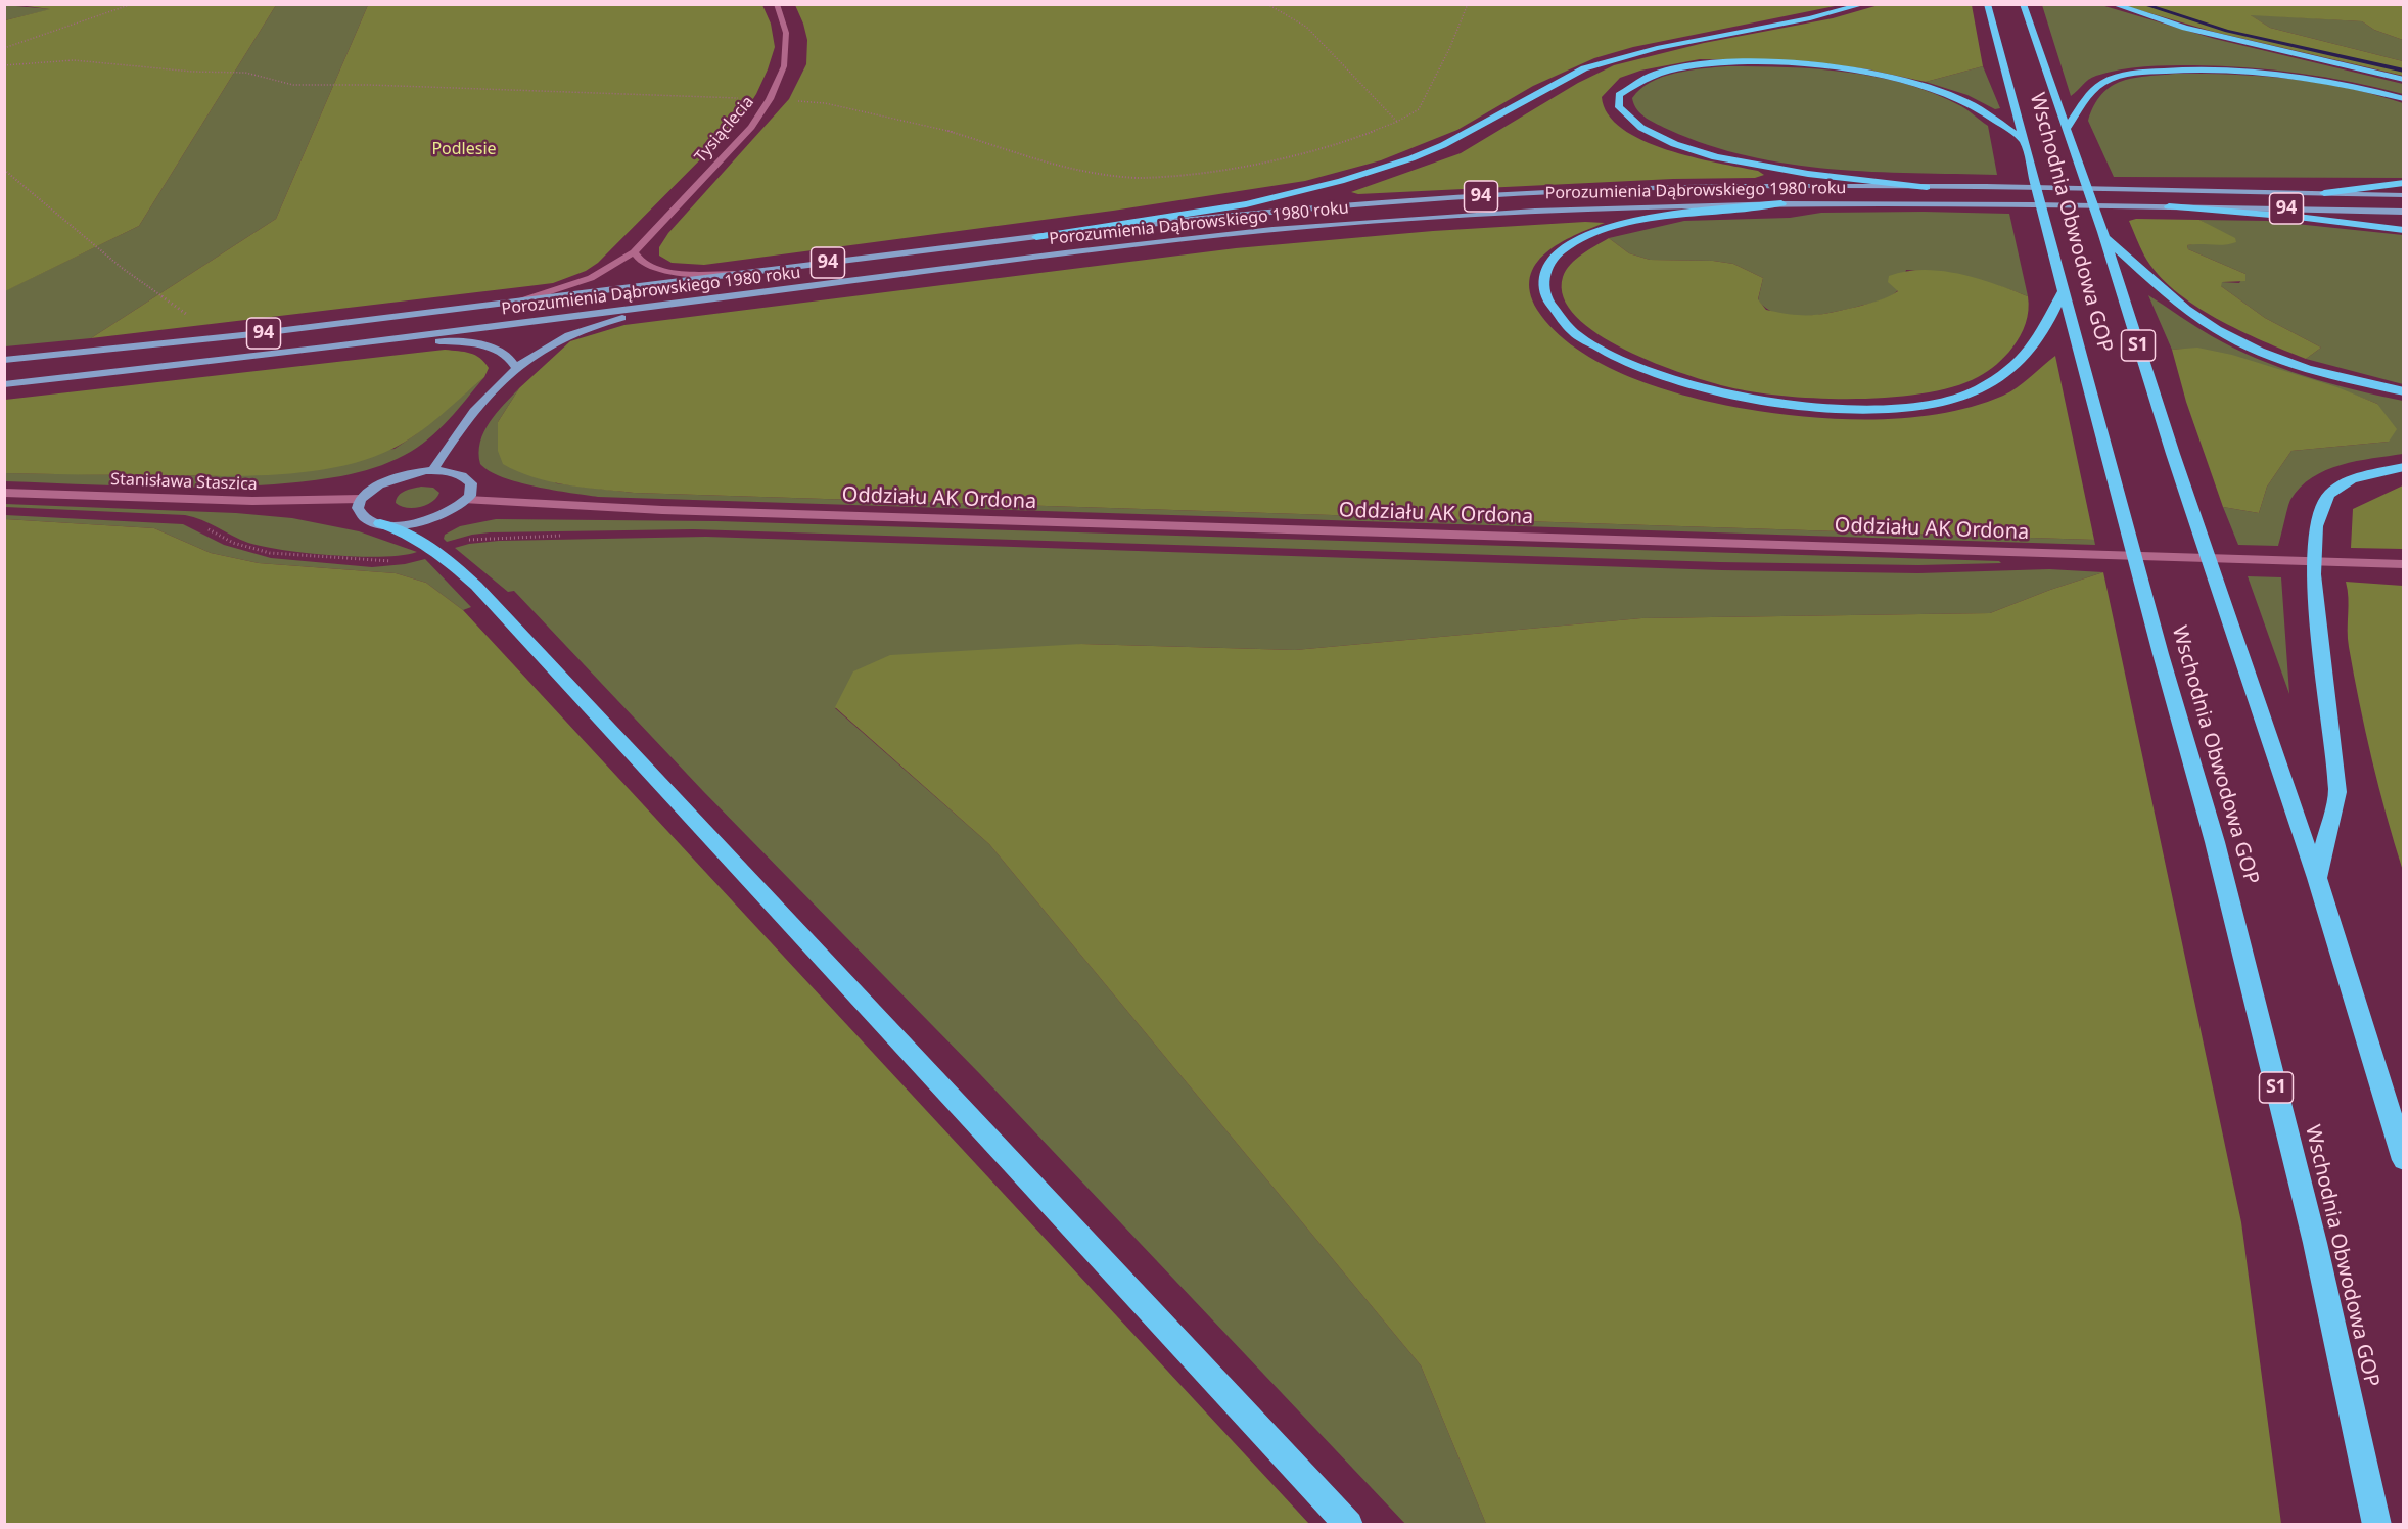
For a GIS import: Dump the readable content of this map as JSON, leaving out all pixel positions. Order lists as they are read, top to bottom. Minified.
{"streets":{"highway":["Wschodnia Obwodowa GOP","S1"],"main road":["Porozumienia Dąbrowskiego 1980 roku","94"],"street":["Tysiąclecia","Stanisława Staszica","Oddziału AK Ordona"]},"crossings":[["Tysiąclecia","Porozumienia Dąbrowskiego 1980 roku"]],"parks":["Podlesie"]}
